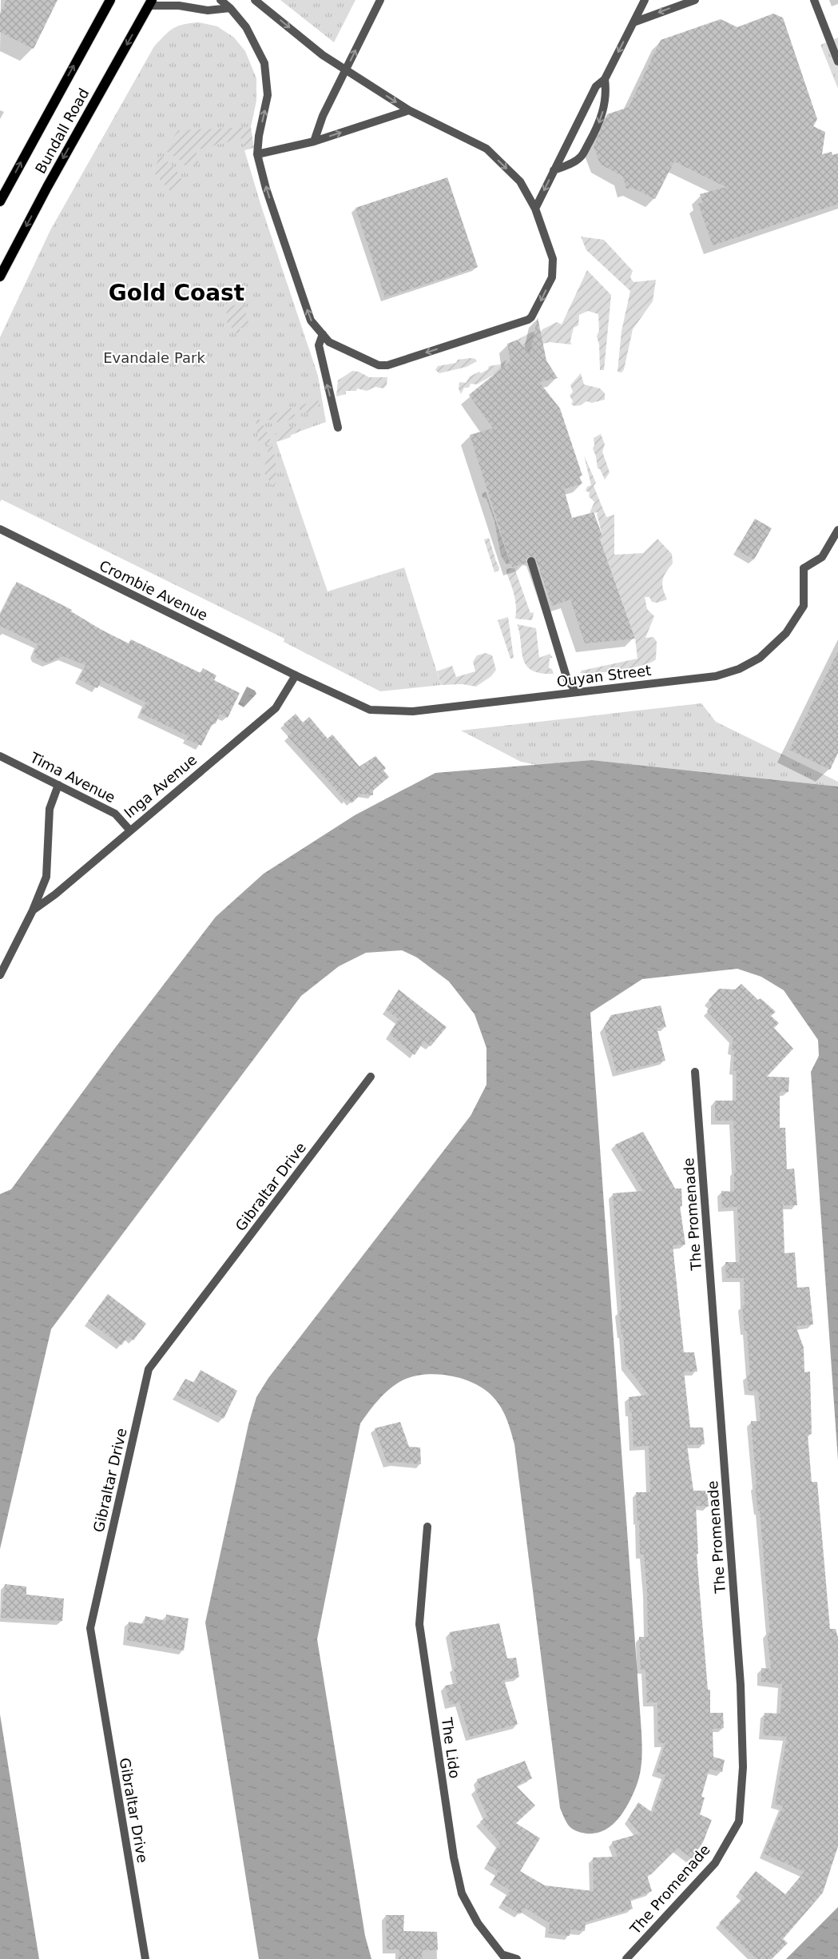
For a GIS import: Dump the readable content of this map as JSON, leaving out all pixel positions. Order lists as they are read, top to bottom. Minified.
{"streets":{"main road":["Bundall Road"],"street":["Crombie Avenue","Ouyan Street","Tima Avenue","Inga Avenue","Gibraltar Drive","The Promenade","The Lido"]},"crossings":[["Crombie Avenue","Ouyan Street"],["Crombie Avenue","Inga Avenue"],["Ouyan Street","Inga Avenue"],["Tima Avenue","Inga Avenue"]],"districts":["Gold Coast"],"parks":["Evandale Park"]}
